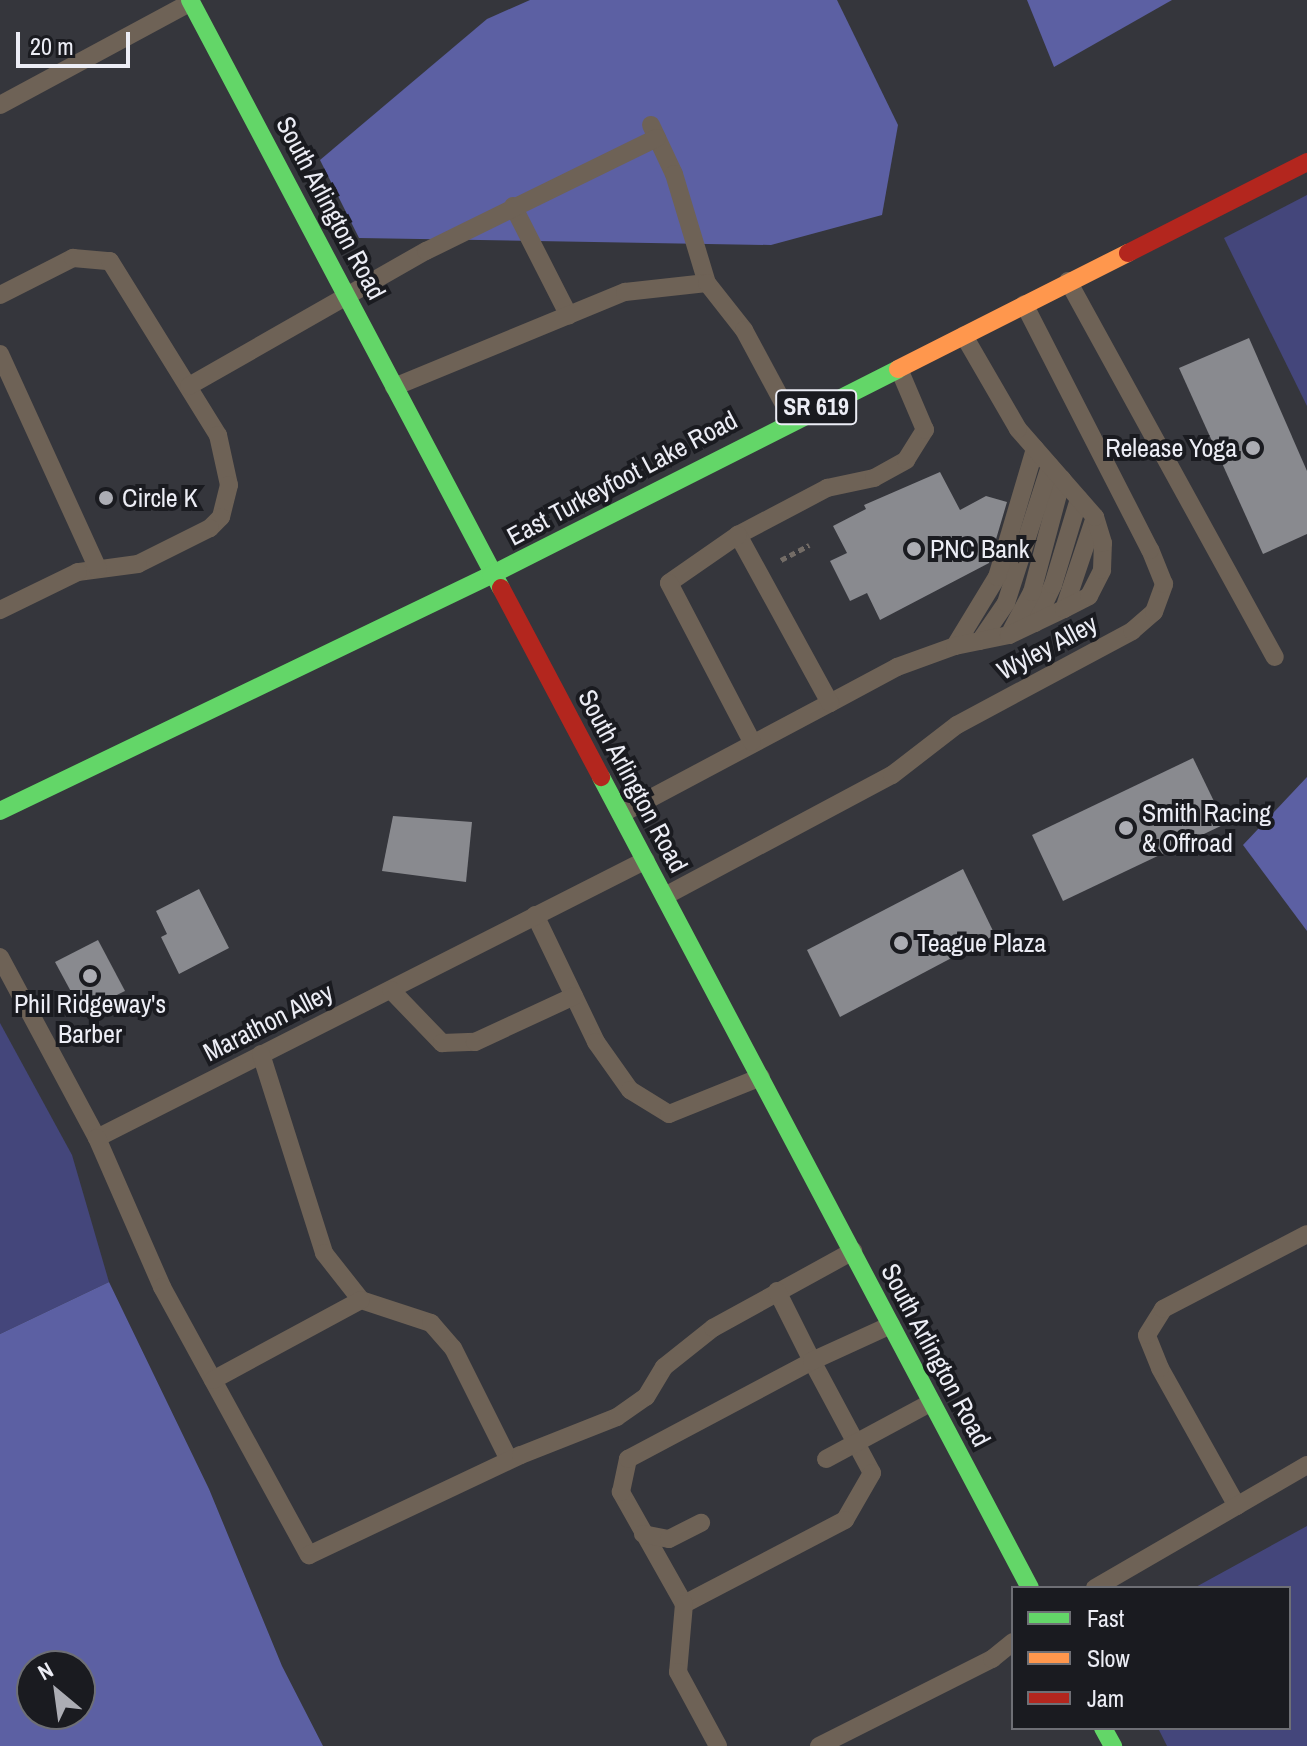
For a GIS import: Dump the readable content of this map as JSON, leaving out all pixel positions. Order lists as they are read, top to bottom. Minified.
{"streets":{"main road":["South Arlington Road","SR 619","East Turkeyfoot Lake Road"],"lane":["Wyley Alley","Marathon Alley"]},"crossings":[["South Arlington Road","East Turkeyfoot Lake Road"],["South Arlington Road","Wyley Alley"],["South Arlington Road","Marathon Alley"],["East Turkeyfoot Lake Road","Wyley Alley"]],"places":["Release Yoga","Circle K","PNC Bank","Smith Racing & Offroad","Teague Plaza","Phil Ridgeway's Barber"],"legend":["Fast","Slow","Jam"],"scale_bar":"20 m","north":"top left"}
